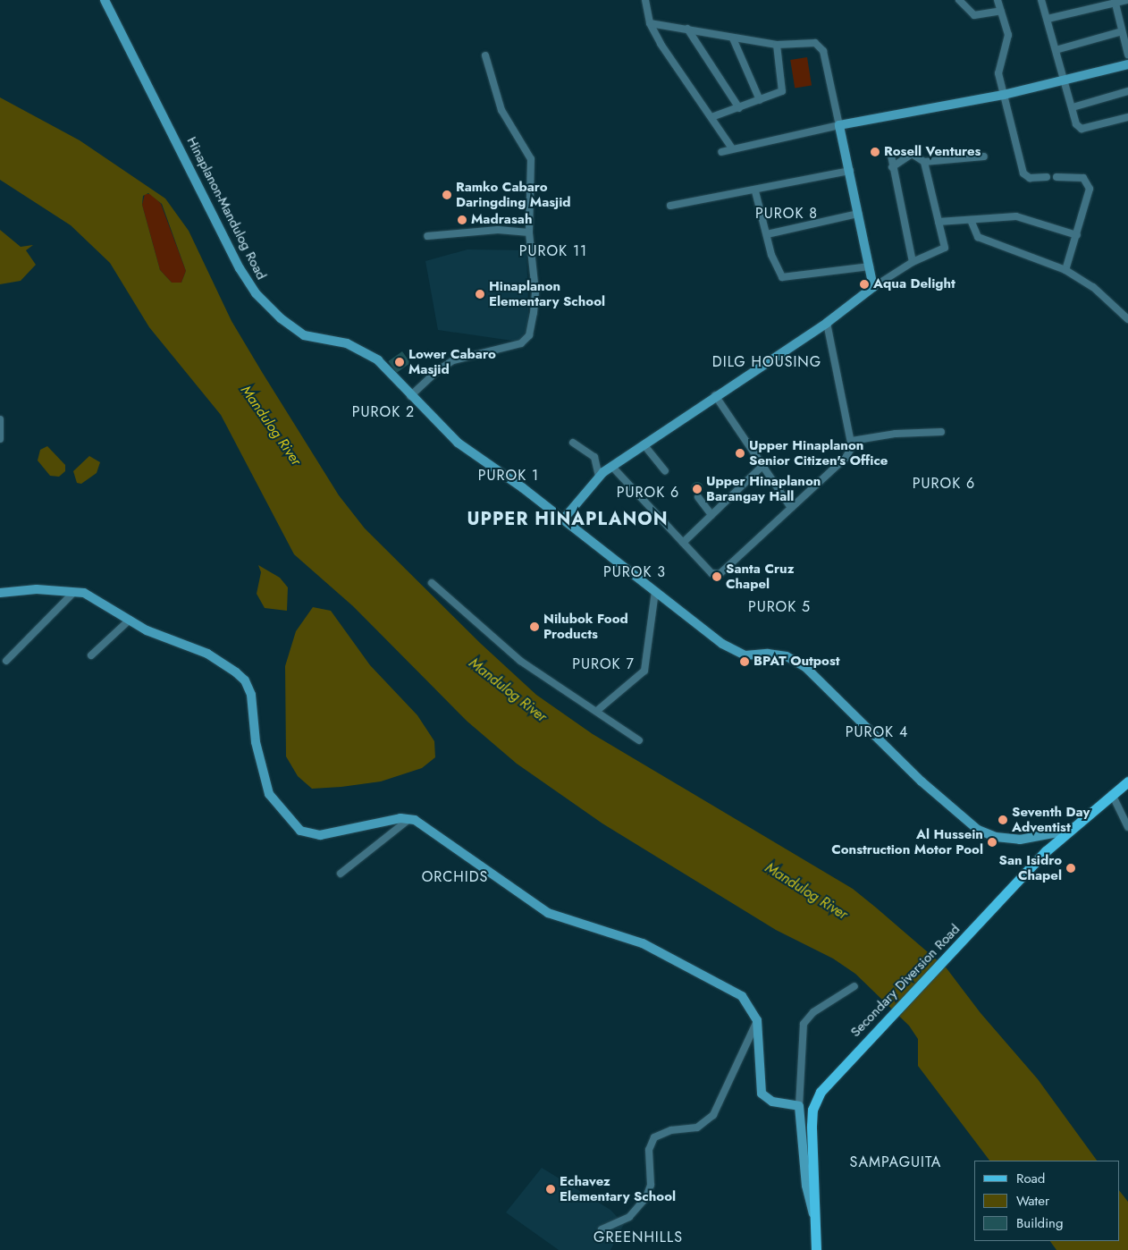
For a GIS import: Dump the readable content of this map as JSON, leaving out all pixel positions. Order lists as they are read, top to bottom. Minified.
{"streets":{"main road":["Secondary Diversion Road"],"street":["Hinaplanon-Mandulog Road"]},"crossings":[["Hinaplanon-Mandulog Road","Secondary Diversion Road"]],"districts":["PUROK 8","PUROK 11","DILG HOUSING","PUROK 2","PUROK 1","PUROK 6","PUROK 6","UPPER HINAPLANON","PUROK 3","PUROK 5","PUROK 7","PUROK 4","ORCHIDS","SAMPAGUITA","GREENHILLS"],"water":["Mandulog River"],"places":["Rosell Ventures","Ramko Cabaro Daringding Masjid","Madrasah","Aqua Delight","Hinaplanon Elementary School","Lower Cabaro Masjid","Upper Hinaplanon Senior Citizen's Office","Upper Hinaplanon Barangay Hall","Santa Cruz Chapel","Nilubok Food Products","BPAT Outpost","Seventh Day Adventist","Al Hussein Construction Motor Pool","San Isidro Chapel","Echavez Elementary School"],"legend":["Road","Water","Building"]}
